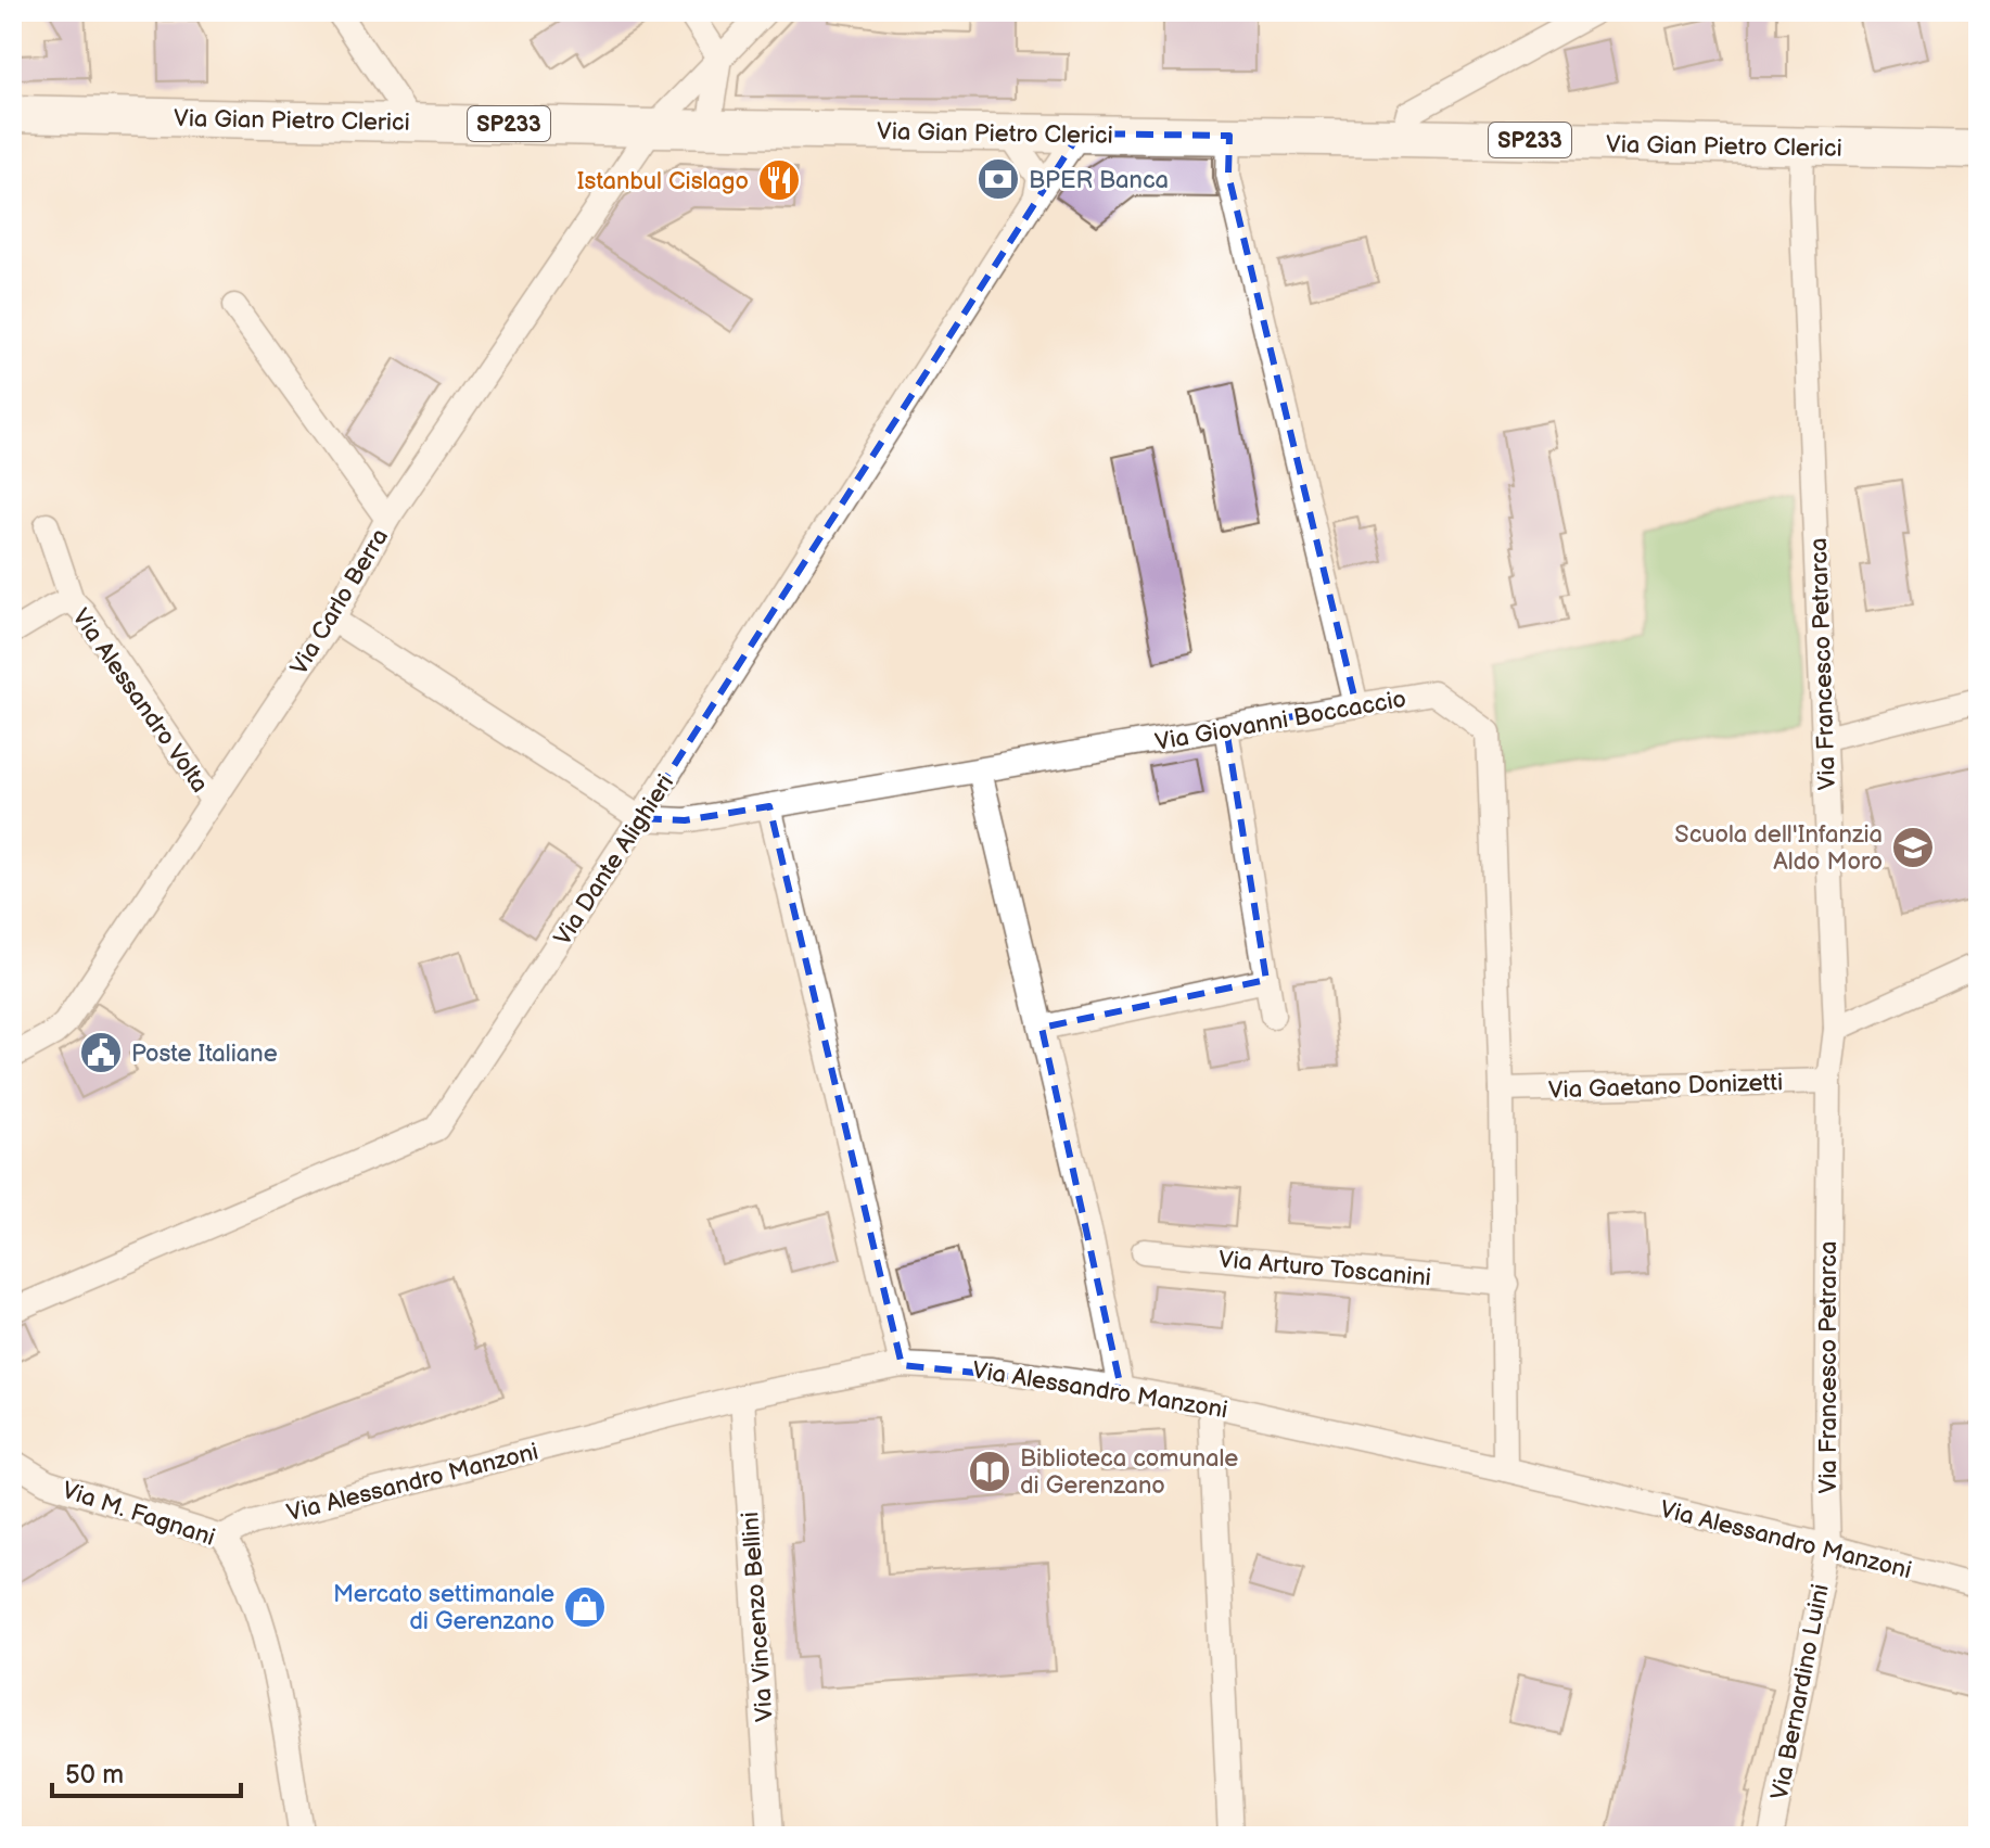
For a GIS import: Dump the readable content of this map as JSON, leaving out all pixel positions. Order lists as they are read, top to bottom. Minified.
{"streets":{"main road":["Via Gian Pietro Clerici","SP233"],"street":["Via Carlo Berra","Via Francesco Petrarca","Via Alessandro Volta","Via Giovanni Boccaccio","Via Dante Alighieri","Via Gaetano Donizetti","Via Arturo Toscanini","Via Alessandro Manzoni","Via M. Fagnani","Via Vincenzo Bellini","Via Bernardino Luini"]},"crossings":[["Via Gian Pietro Clerici","Via Carlo Berra"],["Via Gian Pietro Clerici","Via Francesco Petrarca"],["Via Gian Pietro Clerici","Via Dante Alighieri"],["Via Carlo Berra","Via Alessandro Volta"],["Via Francesco Petrarca","Via Gaetano Donizetti"],["Via Francesco Petrarca","Via Alessandro Manzoni"],["Via Francesco Petrarca","Via Bernardino Luini"],["Via Giovanni Boccaccio","Via Dante Alighieri"],["Via Giovanni Boccaccio","Via Gaetano Donizetti"],["Via Giovanni Boccaccio","Via Arturo Toscanini"],["Via Giovanni Boccaccio","Via Alessandro Manzoni"],["Via Alessandro Manzoni","Via M. Fagnani"],["Via Alessandro Manzoni","Via Vincenzo Bellini"],["Via Alessandro Manzoni","Via Bernardino Luini"]],"places":{"bank":["BPER Banca"],"restaurant":["Istanbul Cislago"],"school or university":["Scuola dell'Infanzia Aldo Moro"],"public building":["Poste Italiane"],"library":["Biblioteca comunale di Gerenzano"],"shop":["Mercato settimanale di Gerenzano"]},"scale_bar":"50 m"}
